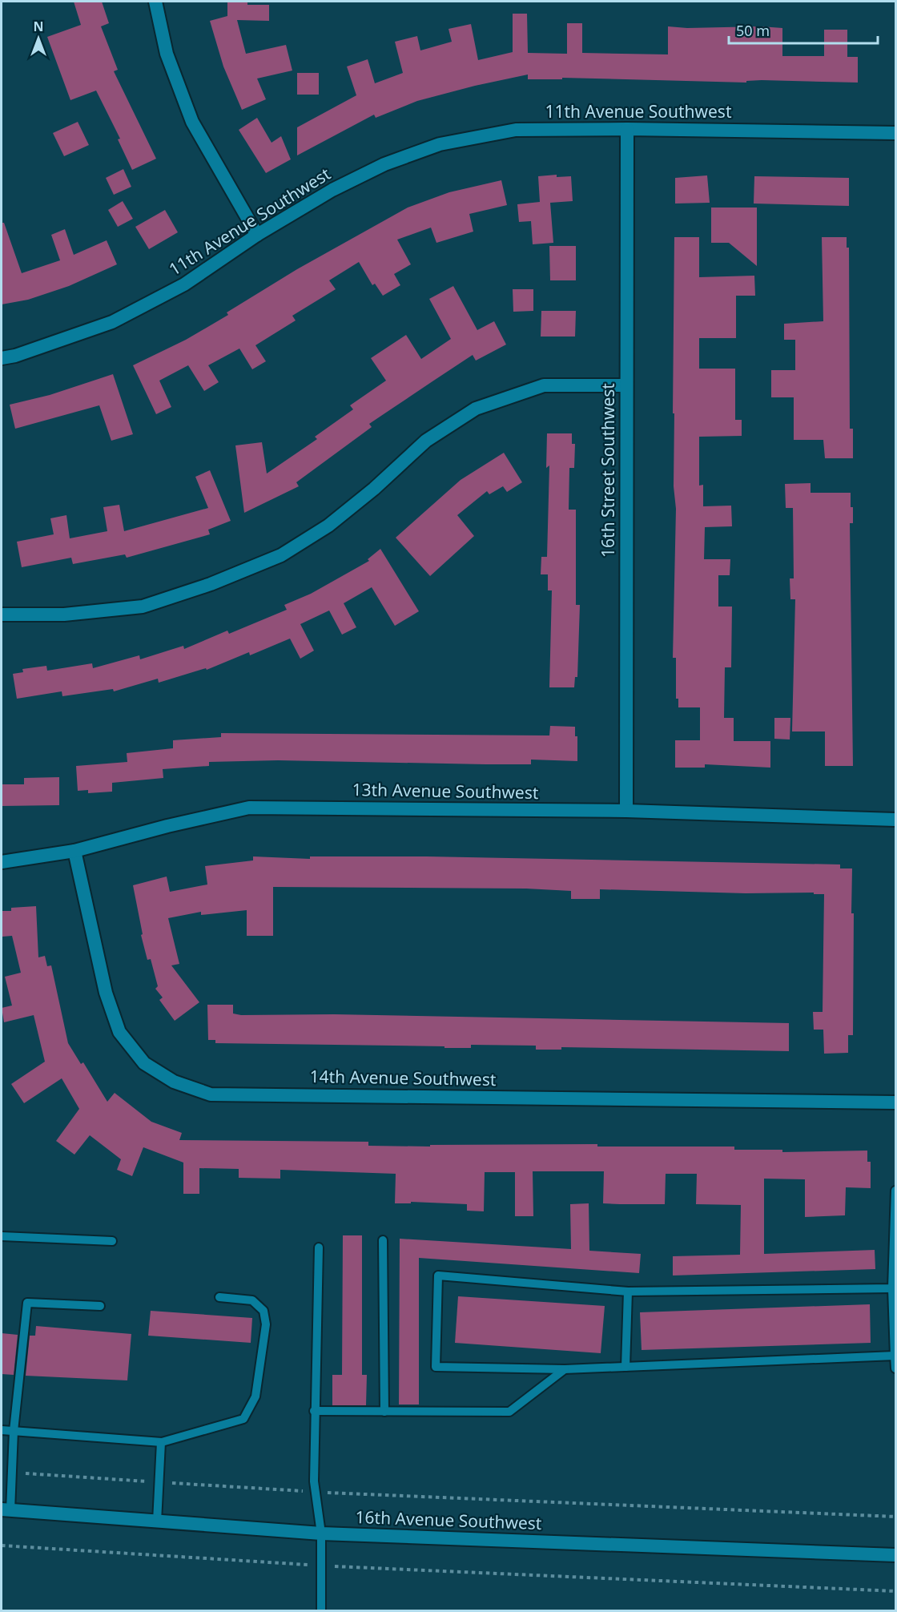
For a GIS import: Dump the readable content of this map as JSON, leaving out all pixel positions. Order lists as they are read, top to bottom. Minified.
{"streets":{"street":["11th Avenue Southwest","16th Street Southwest","13th Avenue Southwest","14th Avenue Southwest","16th Avenue Southwest"]},"crossings":[["11th Avenue Southwest","16th Street Southwest"],["16th Street Southwest","13th Avenue Southwest"],["13th Avenue Southwest","14th Avenue Southwest"]],"scale_bar":"50 m","north":"top"}
